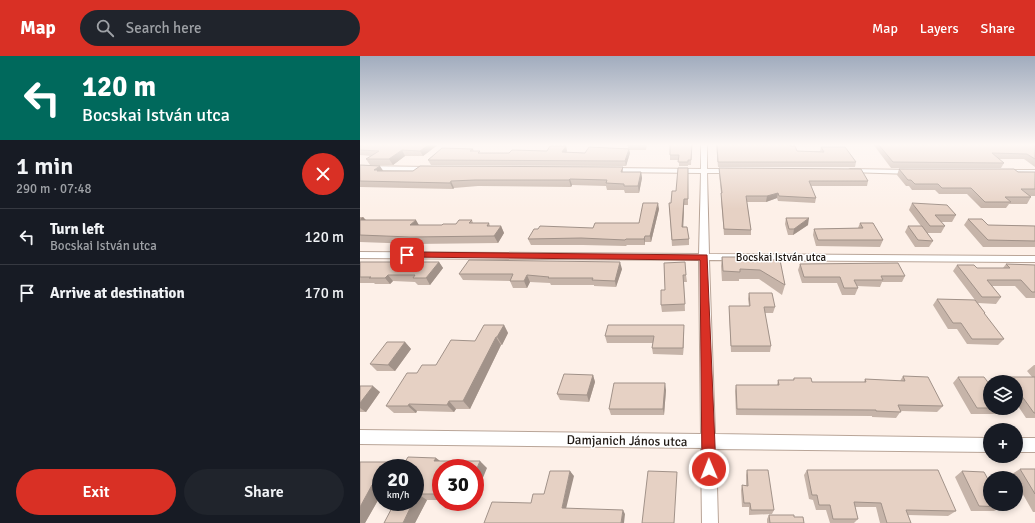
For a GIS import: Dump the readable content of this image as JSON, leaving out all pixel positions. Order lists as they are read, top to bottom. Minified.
{"streets":{"street":["Bocskai István utca","Damjanich János utca"]},"page":{"header":"Map","search":"Search here","nav":["Map","Layers","Share"],"turn":["120 m","Bocskai István utca"],"heading":["1 min","290 m · 07:48"],"list":[{"name":"Turn left","note":"Bocskai István utca","value":"120 m"},{"name":"Arrive at destination","value":"170 m"}],"map_buttons":["+","−"],"speed":"20 km/h","limit":"30","buttons":["Exit","Share"]}}
